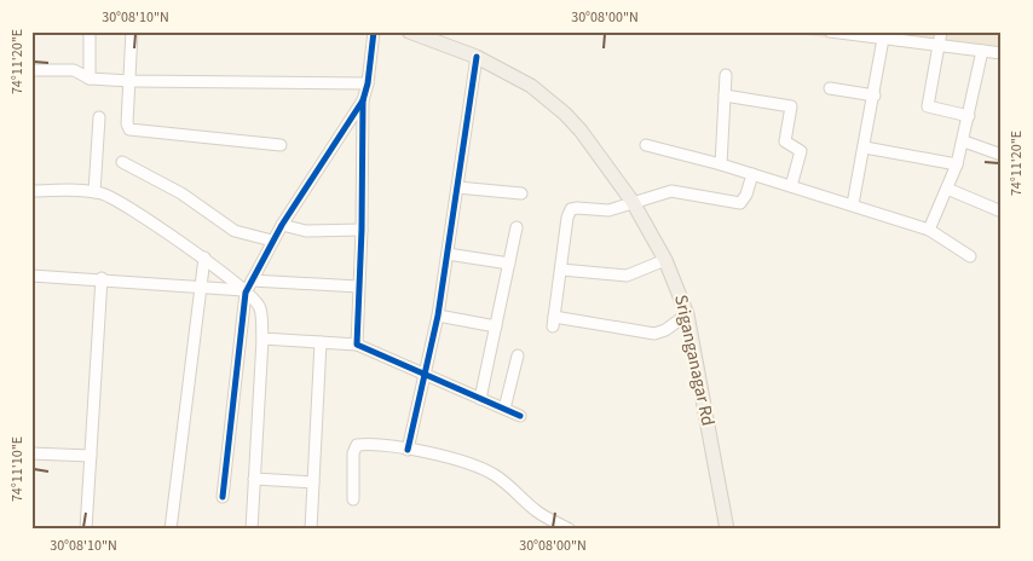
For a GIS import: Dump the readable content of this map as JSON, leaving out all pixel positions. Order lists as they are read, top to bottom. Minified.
{"streets":{"main road":["Sriganganagar Rd"]},"coordinates":["30°08'10\"N","30°08'00\"N","74°11'20\"E","74°11'10\"E"]}
